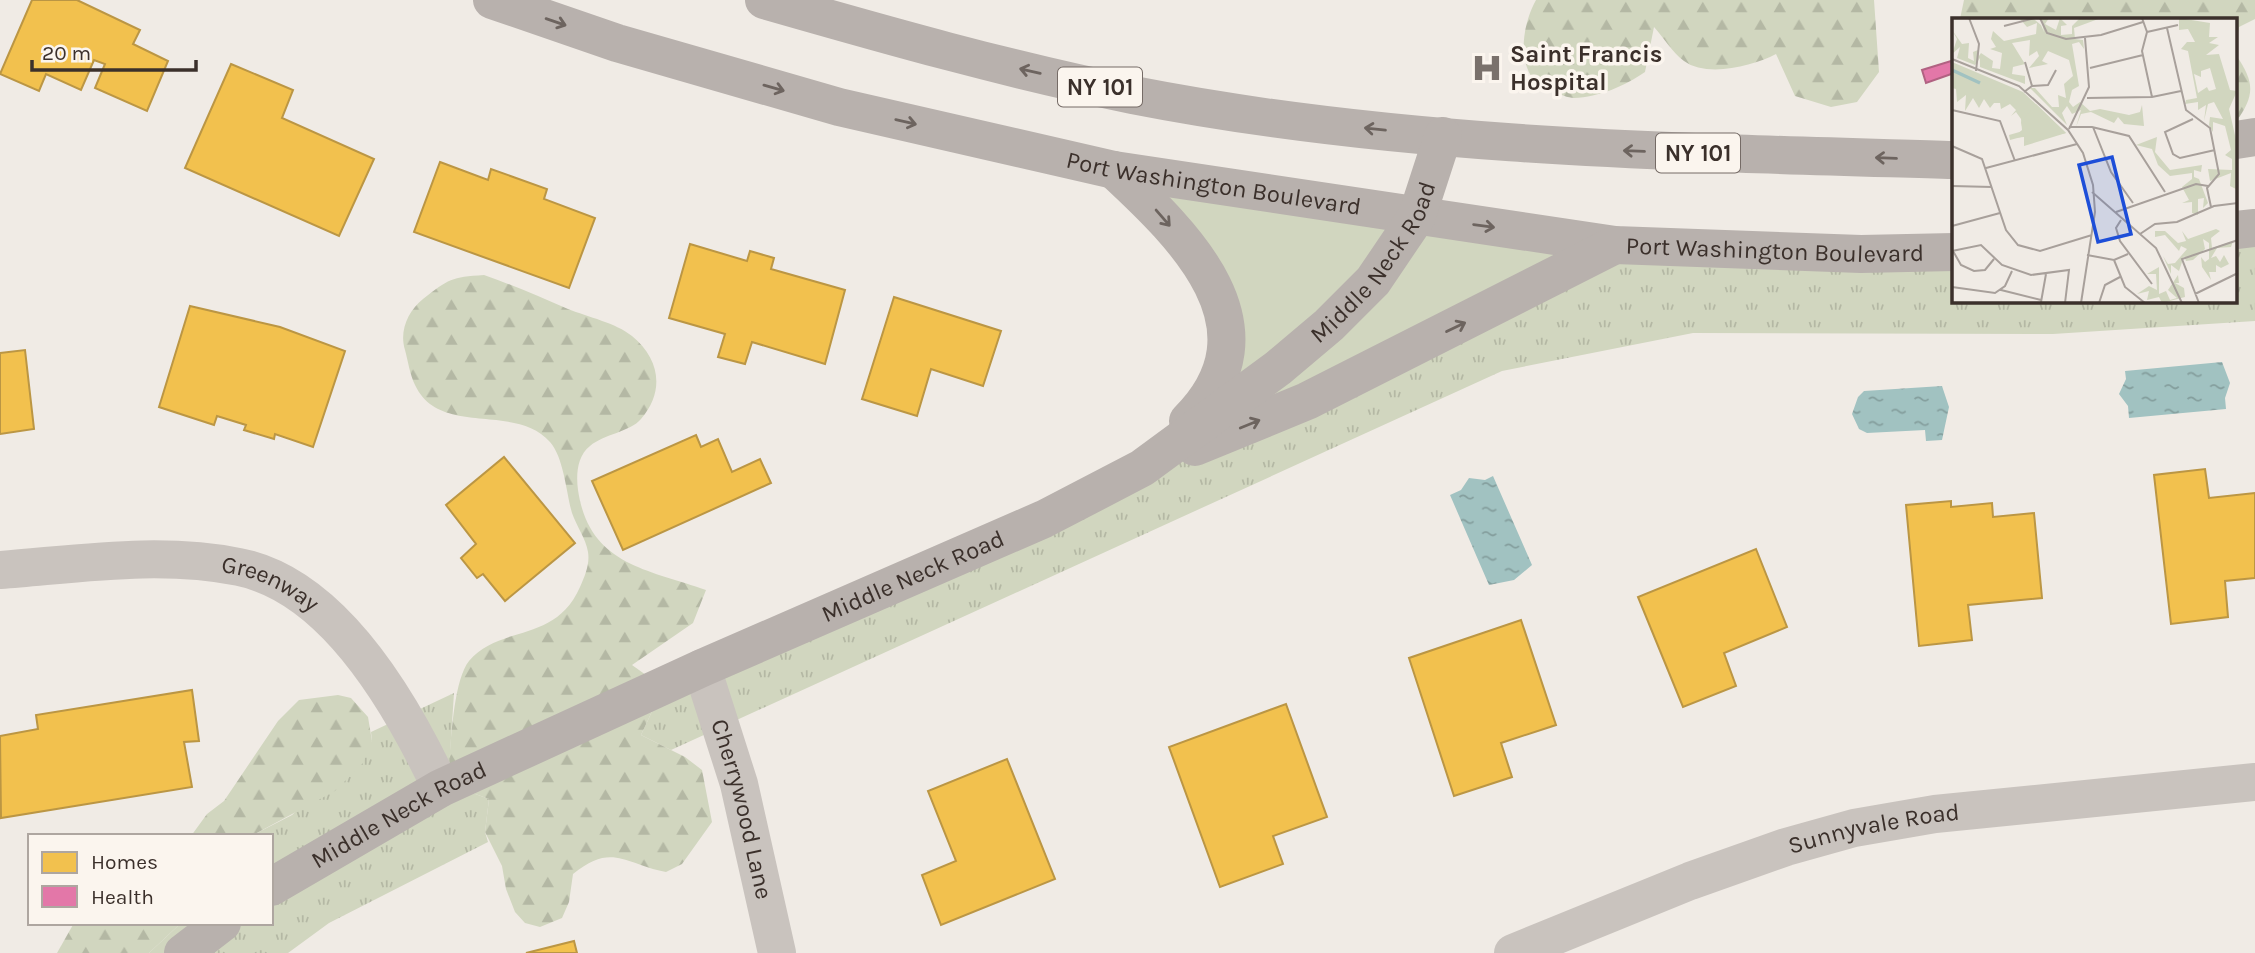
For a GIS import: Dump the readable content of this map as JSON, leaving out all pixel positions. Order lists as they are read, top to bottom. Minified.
{"streets":{"main road":["NY 101","Port Washington Boulevard","Middle Neck Road"],"street":["Greenway","Cherrywood Lane","Sunnyvale Road"]},"crossings":[["NY 101","Middle Neck Road"],["Port Washington Boulevard","Middle Neck Road"],["Middle Neck Road","Greenway"],["Middle Neck Road","Cherrywood Lane"]],"places":{"hospital":["Saint Francis Hospital"]},"legend":["Homes","Health"],"scale_bar":"20 m"}
